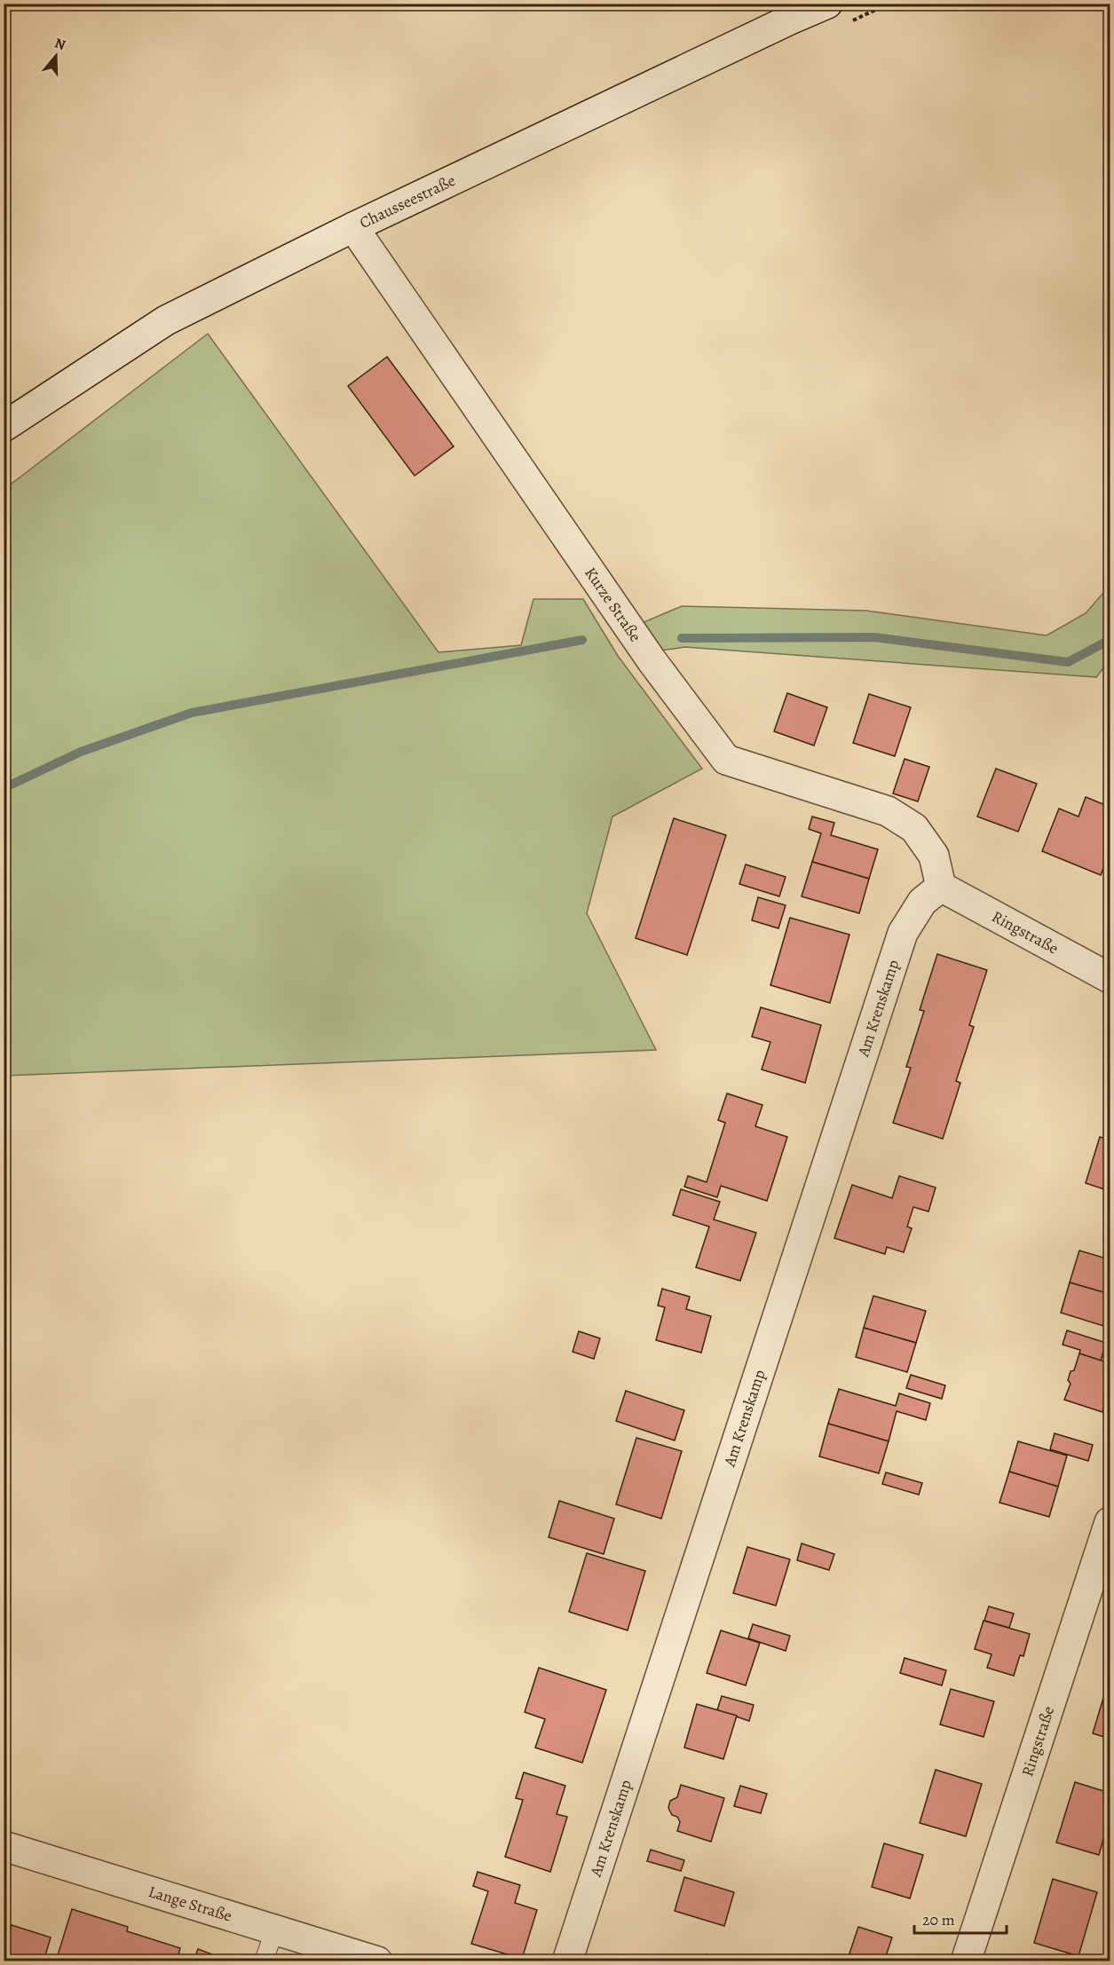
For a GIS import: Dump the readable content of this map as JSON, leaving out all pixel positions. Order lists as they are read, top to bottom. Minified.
{"streets":{"street":["Chausseestraße","Kurze Straße","Ringstraße","Am Krenskamp","Lange Straße"]},"crossings":[["Chausseestraße","Kurze Straße"],["Kurze Straße","Ringstraße"],["Kurze Straße","Am Krenskamp"],["Ringstraße","Am Krenskamp"]],"scale_bar":"20 m","north":"top"}
